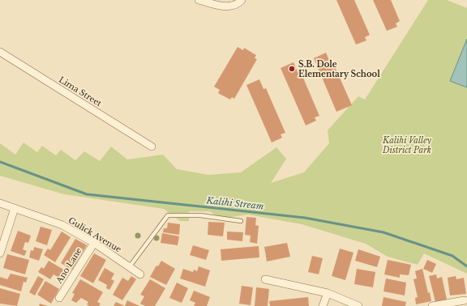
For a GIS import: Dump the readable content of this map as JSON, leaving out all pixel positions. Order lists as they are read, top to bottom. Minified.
{"streets":{"street":["Lima Street","Gulick Avenue","Ano Lane"]},"crossings":[["Gulick Avenue","Ano Lane"]],"water":["Kalihi Stream"],"parks":["Kalihi Valley District Park"],"places":["S.B. Dole Elementary School"]}
